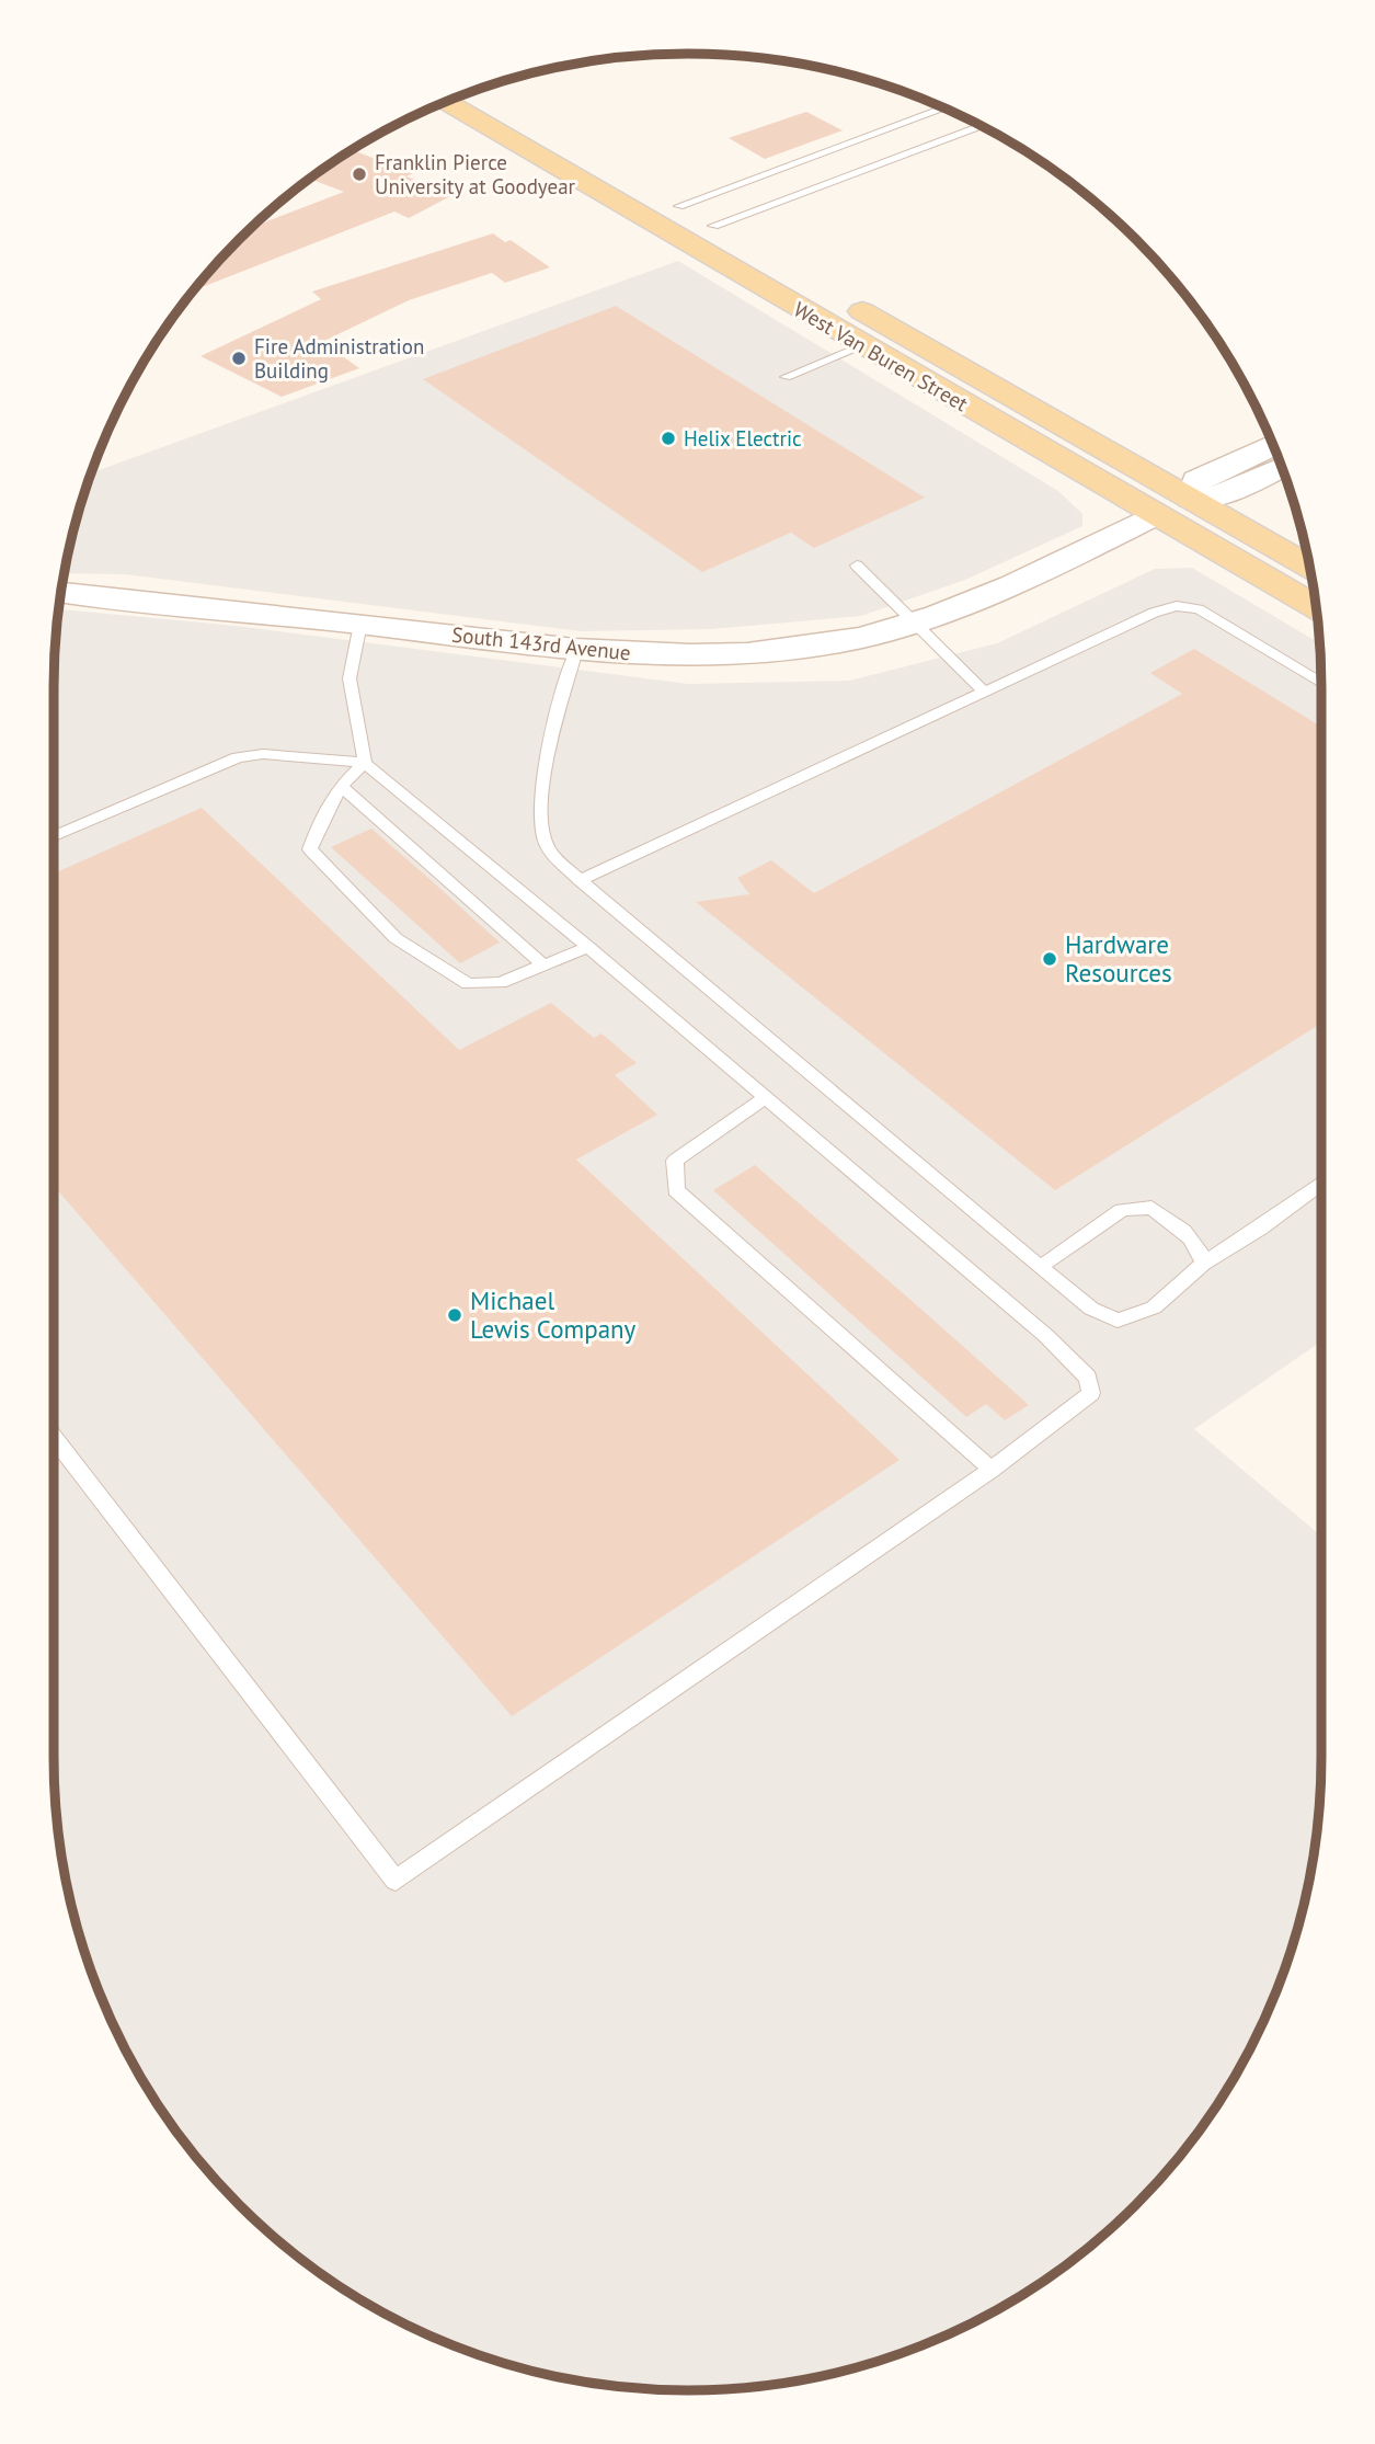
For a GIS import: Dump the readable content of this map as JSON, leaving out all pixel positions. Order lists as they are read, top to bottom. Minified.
{"streets":{"main road":["West Van Buren Street"],"street":["South 143rd Avenue"]},"crossings":[["West Van Buren Street","South 143rd Avenue"]],"places":["Franklin Pierce University at Goodyear","Fire Administration Building","Helix Electric","Hardware Resources","Michael Lewis Company"]}
